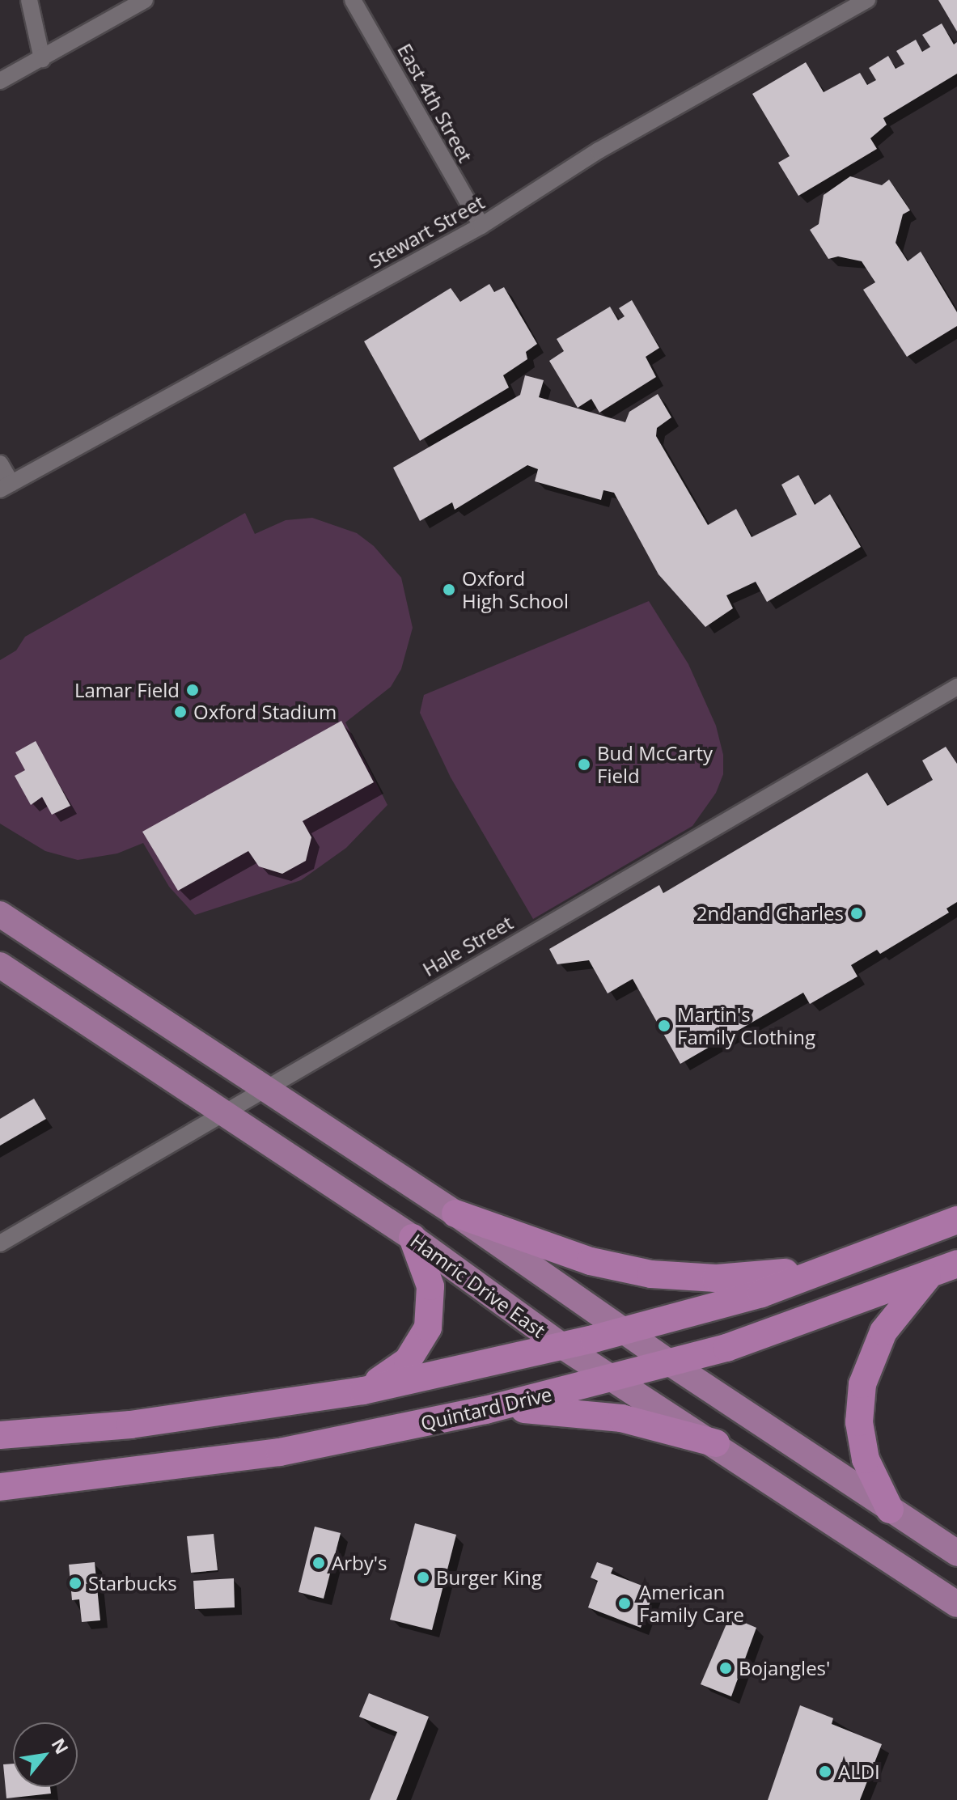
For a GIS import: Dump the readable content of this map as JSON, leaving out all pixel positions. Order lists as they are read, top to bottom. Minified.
{"streets":{"highway":["Quintard Drive"],"main road":["Hamric Drive East"],"street":["East 4th Street","Stewart Street","Hale Street"]},"crossings":[["East 4th Street","Stewart Street"],["Hale Street","Hamric Drive East"],["Hamric Drive East","Quintard Drive"]],"places":["Oxford High School","Lamar Field","Oxford Stadium","Bud McCarty Field","2nd and Charles","Martin's Family Clothing","Arby's","Burger King","Starbucks","American Family Care","Bojangles'","ALDI"],"north":"top right"}
